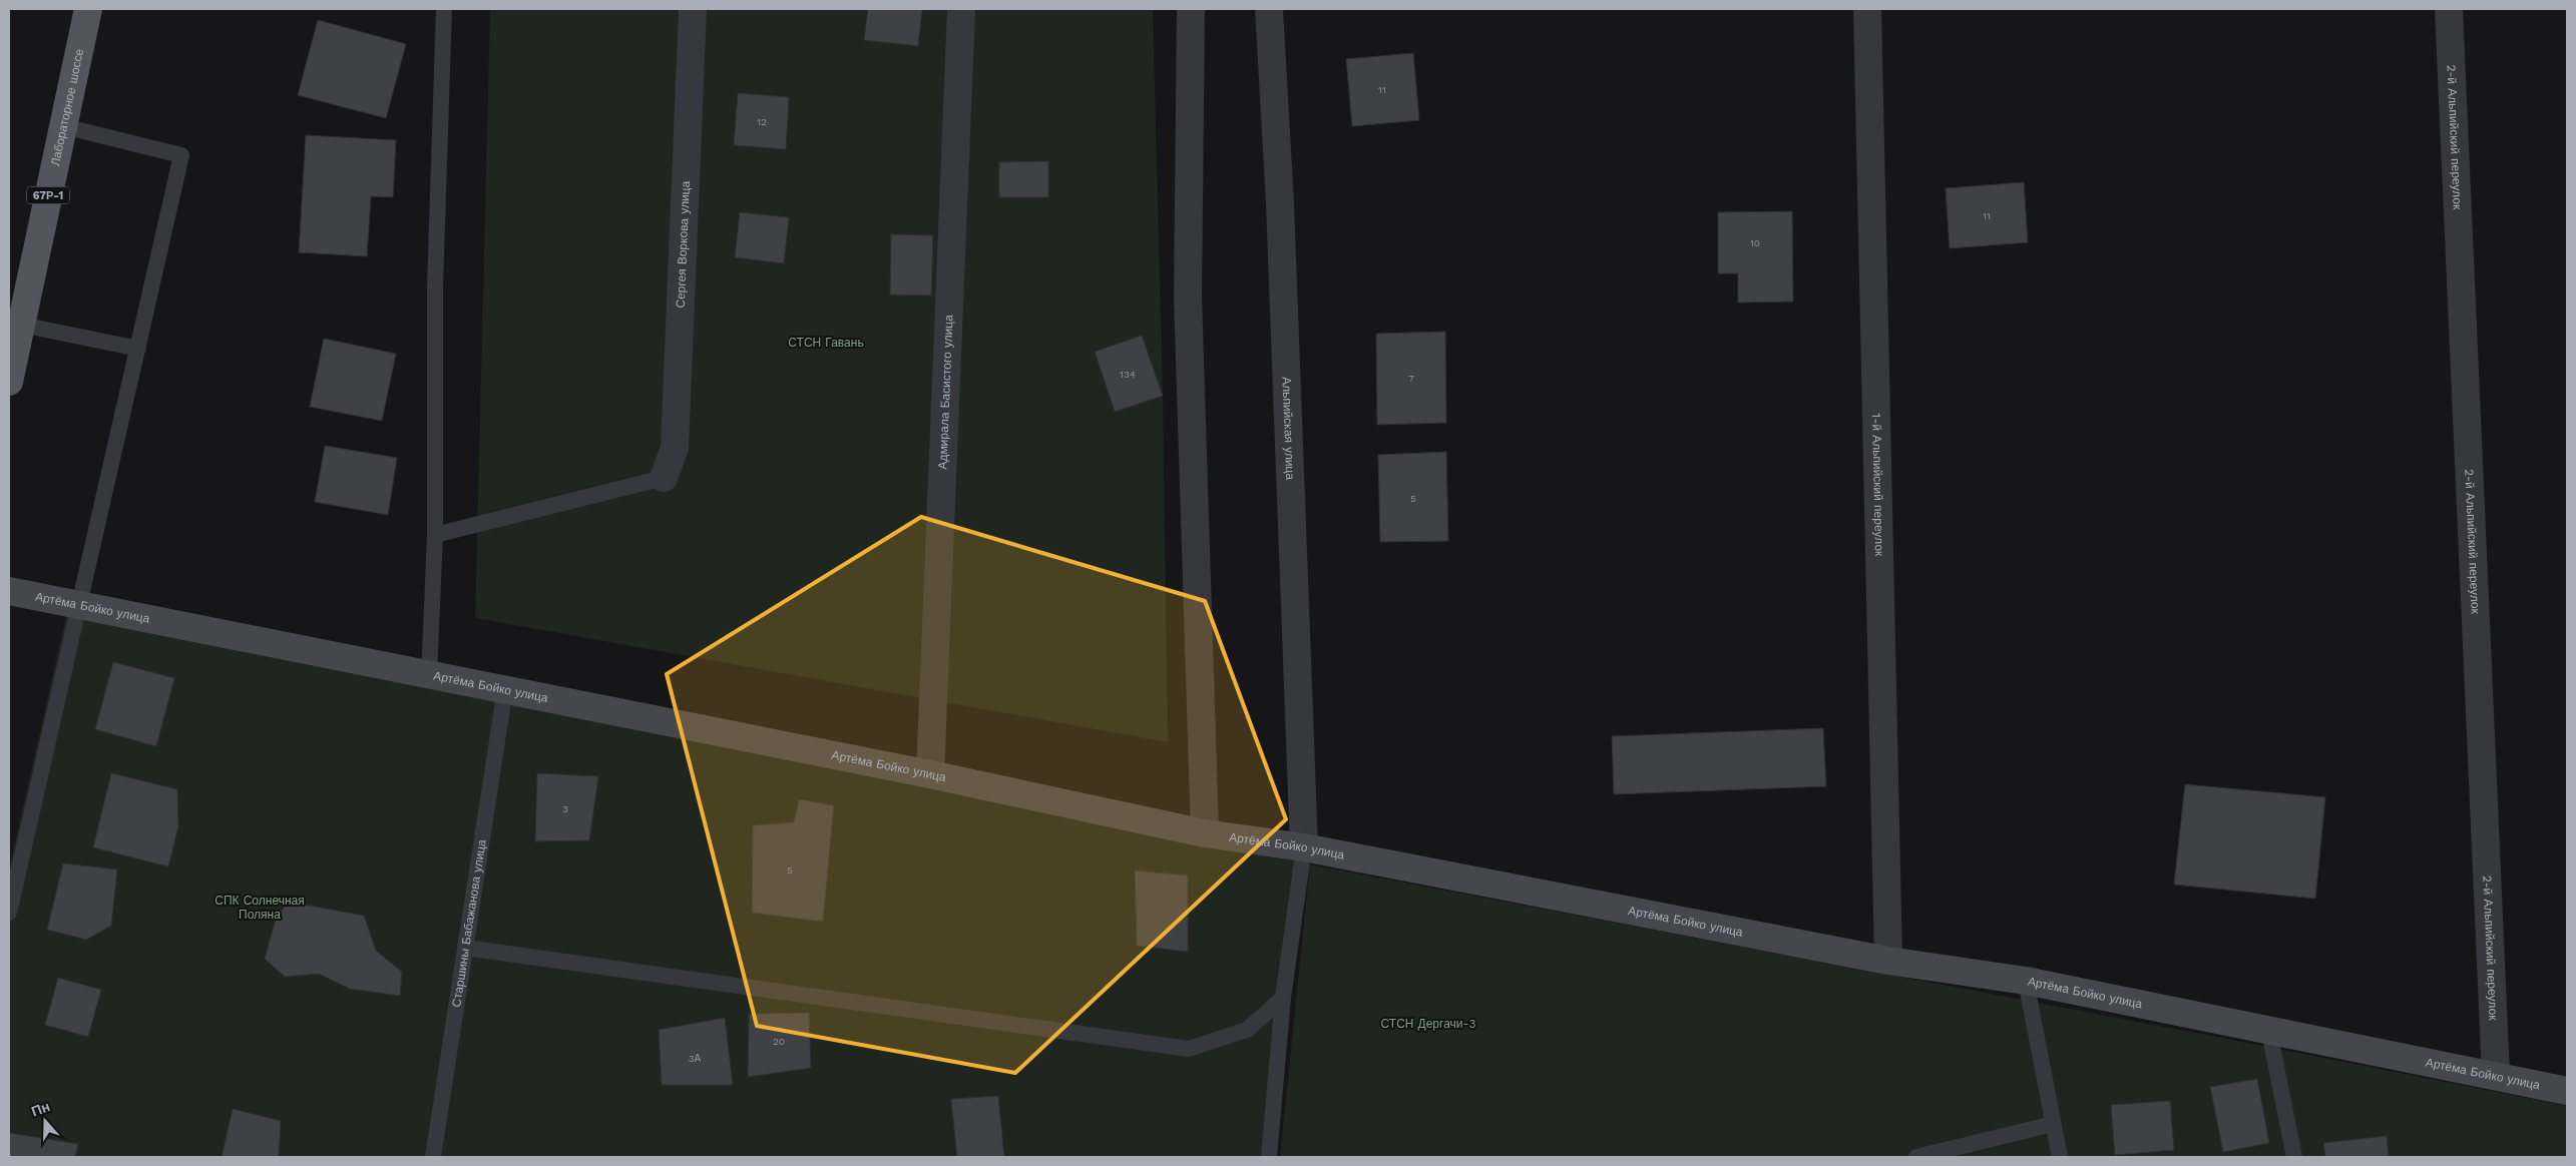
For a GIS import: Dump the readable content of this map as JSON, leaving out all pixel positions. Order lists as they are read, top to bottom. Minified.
{"streets":{"main road":["Лабораторное шоссе","67Р-1","Артёма Бойко улица"],"street":["2-й Альпийский переулок","Сергея Воркова улица","Адмирала Басистого улица","Альпийская улица","1-й Альпийский переулок"],"lane":["Старшины Бабажанова улица"]},"crossings":[["2-й Альпийский переулок","Артёма Бойко улица"],["Адмирала Басистого улица","Артёма Бойко улица"],["Альпийская улица","Артёма Бойко улица"],["1-й Альпийский переулок","Артёма Бойко улица"],["Артёма Бойко улица","Старшины Бабажанова улица"]],"parks":["СТСН Гавань","СПК Солнечная Поляна","СТСН Дергачи-3"],"house_numbers":["11","12","11","10","134","7","5","3","5","20","3А"],"north":"top"}
